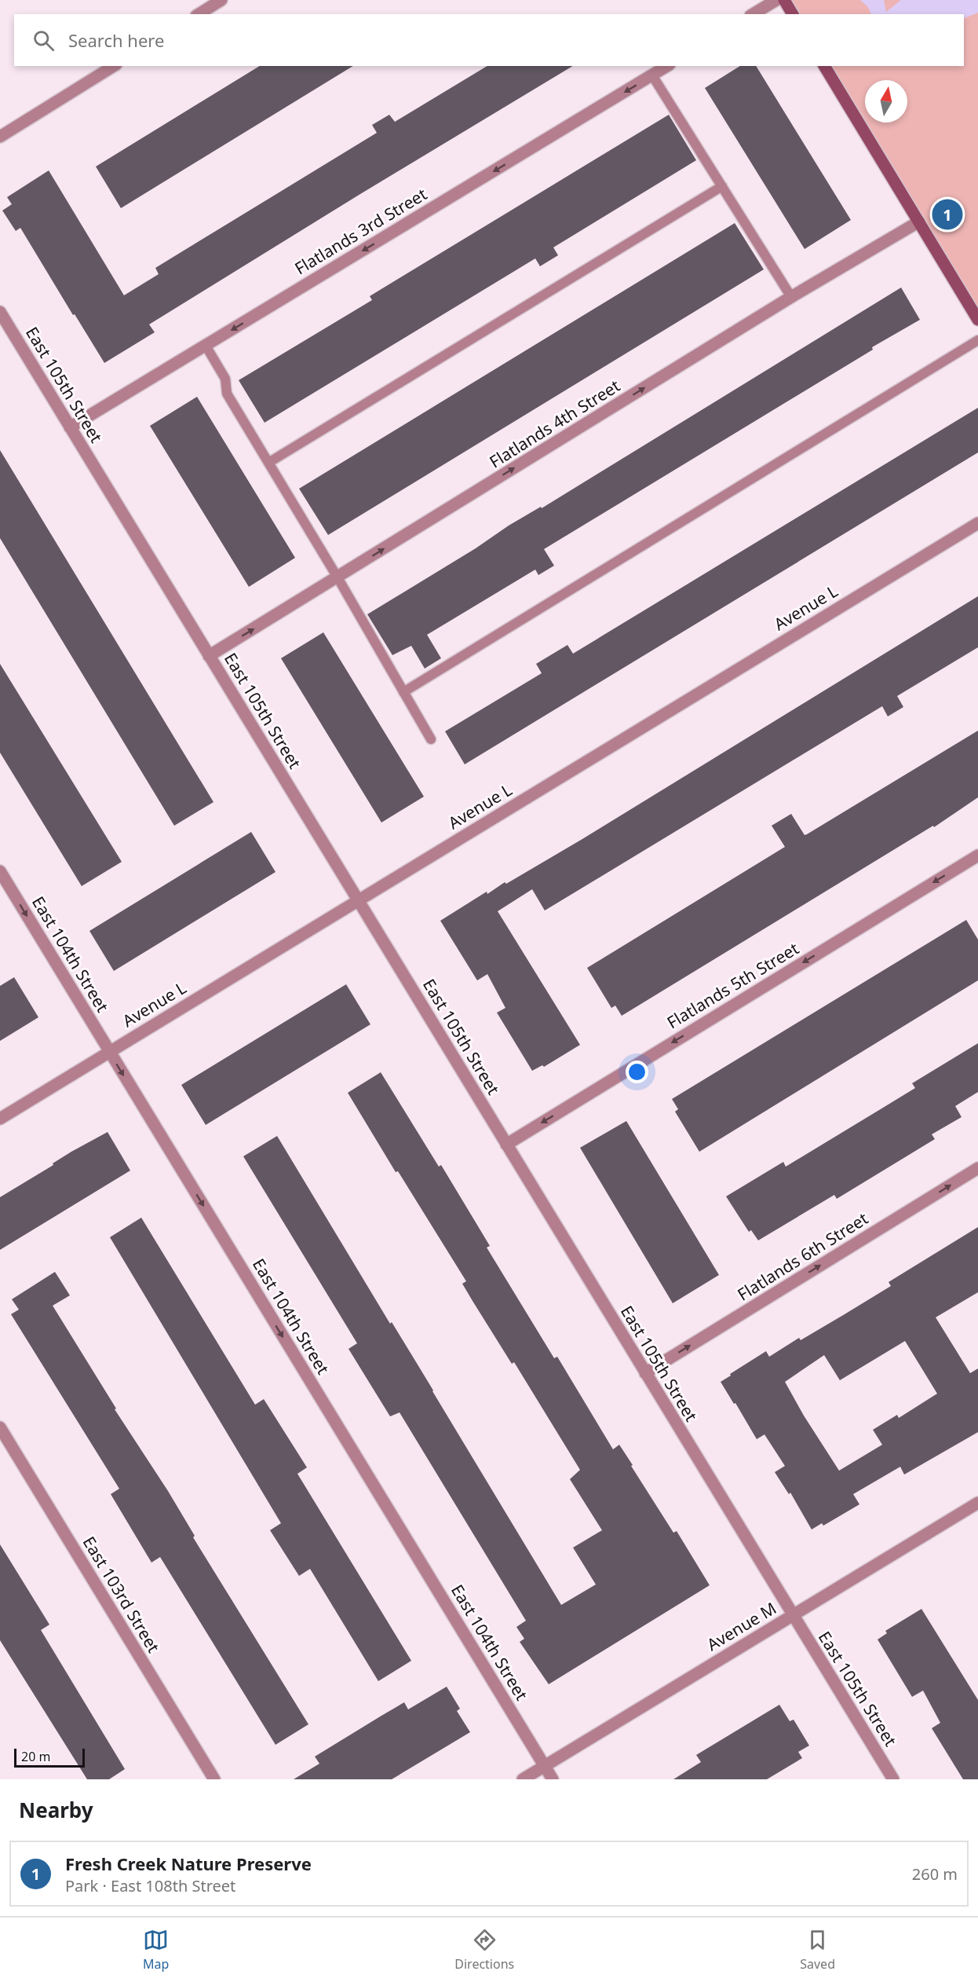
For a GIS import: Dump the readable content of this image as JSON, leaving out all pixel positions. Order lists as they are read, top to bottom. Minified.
{"streets":{"street":["Flatlands 3rd Street","East 105th Street","Flatlands 4th Street","Avenue L","East 104th Street","Flatlands 5th Street","Flatlands 6th Street","East 103rd Street","Avenue M"]},"crossings":[["Flatlands 3rd Street","East 105th Street"],["East 105th Street","Flatlands 4th Street"],["East 105th Street","Avenue L"],["East 105th Street","Flatlands 5th Street"],["East 105th Street","Flatlands 6th Street"],["East 105th Street","Avenue M"],["Avenue L","East 104th Street"],["East 104th Street","Avenue M"]],"one_way":["Flatlands 3rd Street","Flatlands 4th Street","East 104th Street","Flatlands 5th Street","Flatlands 6th Street"],"scale_bar":"20 m","north":"top","page":{"search":"Search here","pins":"1","scale":"20 m","heading":"Nearby","list":[{"mark":"1","name":"Fresh Creek Nature Preserve","note":"Park · East 108th Street","value":"260 m"}],"nav":["Map","Directions","Saved"]}}
